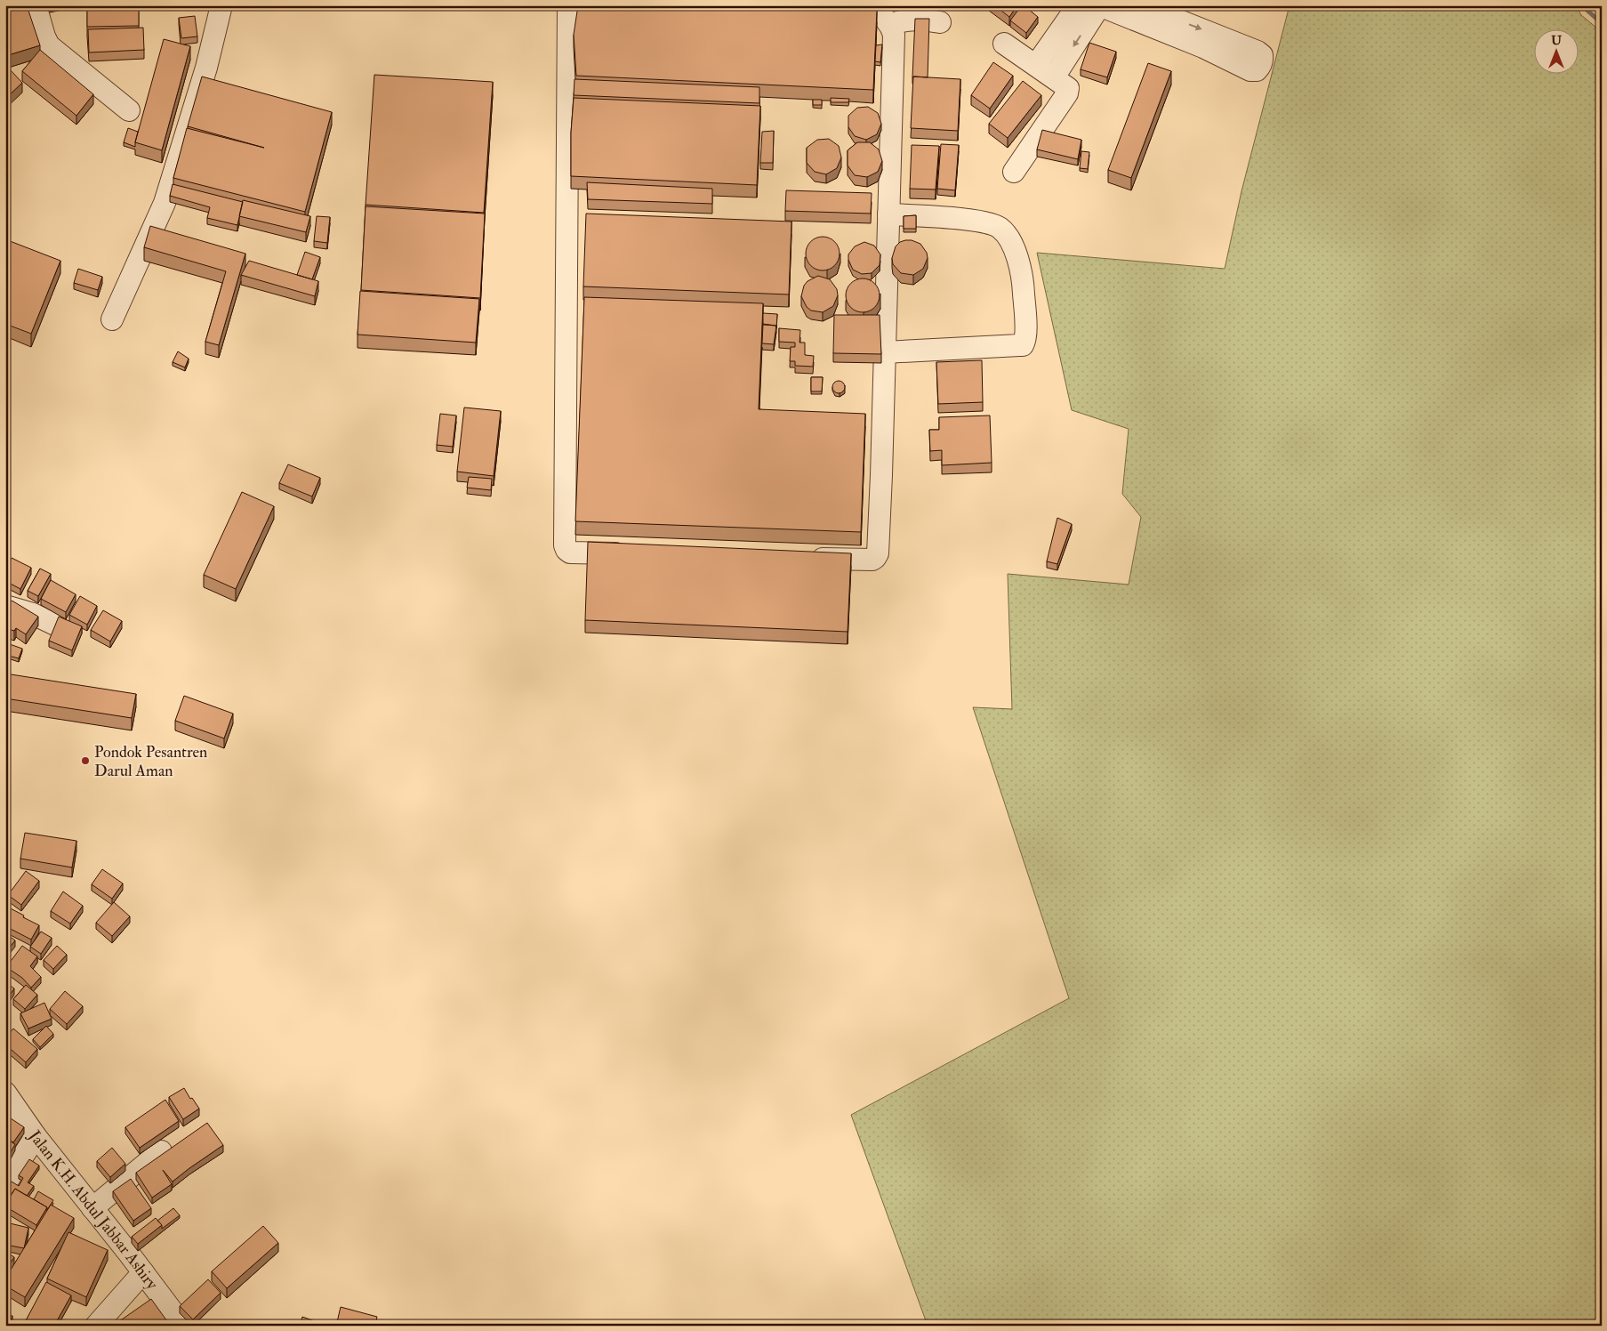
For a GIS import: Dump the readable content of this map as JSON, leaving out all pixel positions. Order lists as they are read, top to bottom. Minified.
{"streets":{"street":["Jalan K.H. Abdul Jabbar Ashiry"]},"places":["Pondok Pesantren Darul Aman"],"north":"top"}
